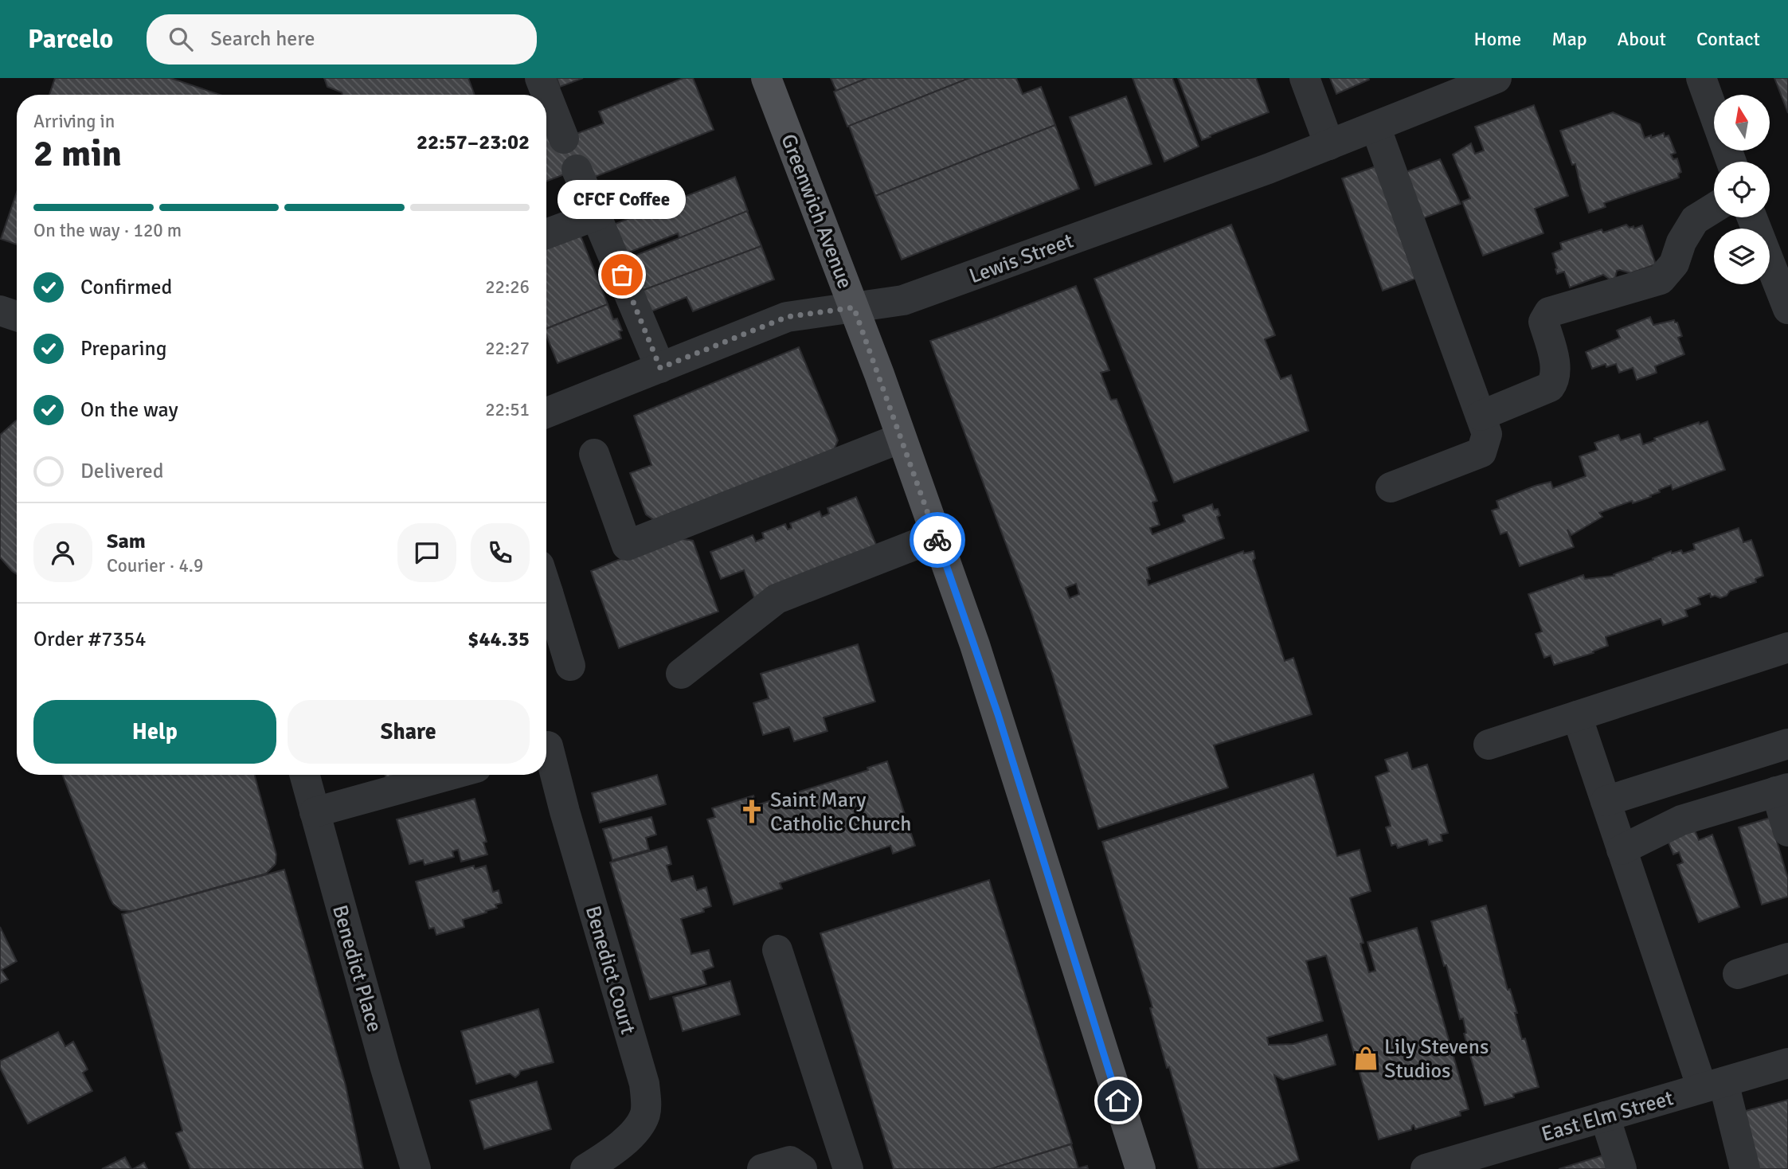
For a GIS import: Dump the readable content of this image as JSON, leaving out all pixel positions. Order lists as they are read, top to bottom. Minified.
{"streets":{"main road":["Greenwich Avenue"],"street":["Lewis Street","Benedict Place","Benedict Court","East Elm Street"]},"crossings":[["Greenwich Avenue","Lewis Street"]],"places":{"other":["CFCF Coffee"],"church":["Saint Mary Catholic Church"],"shop":["Lily Stevens Studios"]},"north":"top","page":{"header":"Parcelo","search":"Search here","nav":["Home","Map","About","Contact"],"heading":["2 min","Arriving in","22:57–23:02"],"panel":["Sam","Courier · 4.9","Order #7354","$44.35"],"bubble":"CFCF Coffee","bar":"On the way · 120 m","list":[["Confirmed","22:26"],["Preparing","22:27"],["On the way","22:51"],"Delivered"],"buttons":["Help","Share"]}}
